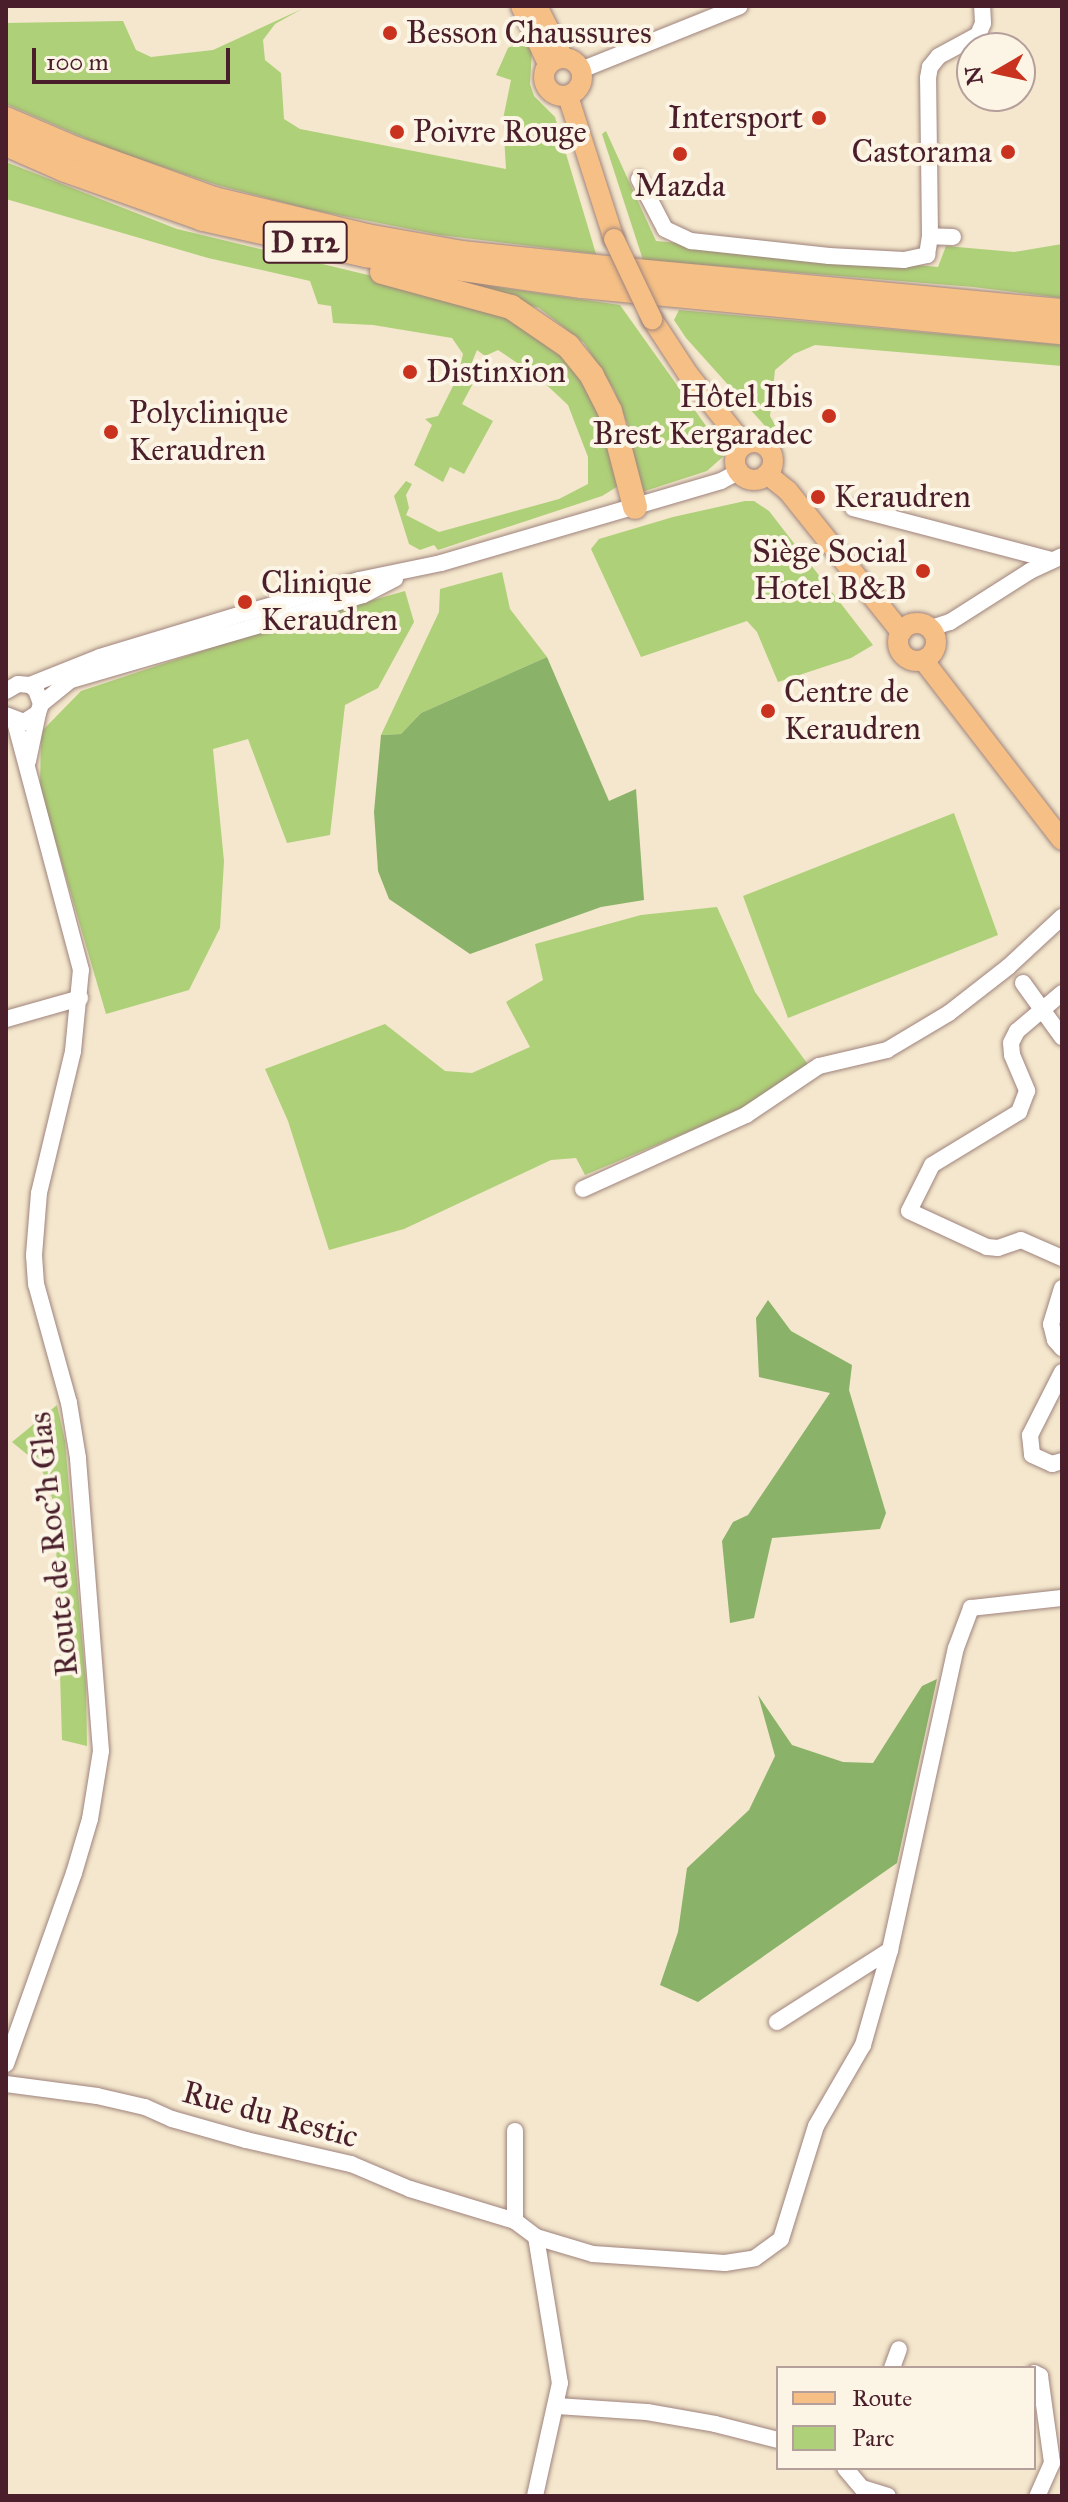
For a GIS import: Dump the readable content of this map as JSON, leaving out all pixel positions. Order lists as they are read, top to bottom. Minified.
{"streets":{"highway":["D 112"],"street":["Route de Roc'h Glas","Rue du Restic"]},"places":["Besson Chaussures","Intersport","Poivre Rouge","Castorama","Mazda","Distinxion","Hôtel Ibis Brest Kergaradec","Polyclinique Keraudren","Keraudren","Siège Social Hotel B&B","Clinique Keraudren","Centre de Keraudren"],"legend":["Route","Parc"],"scale_bar":"100 m","north":"left"}
